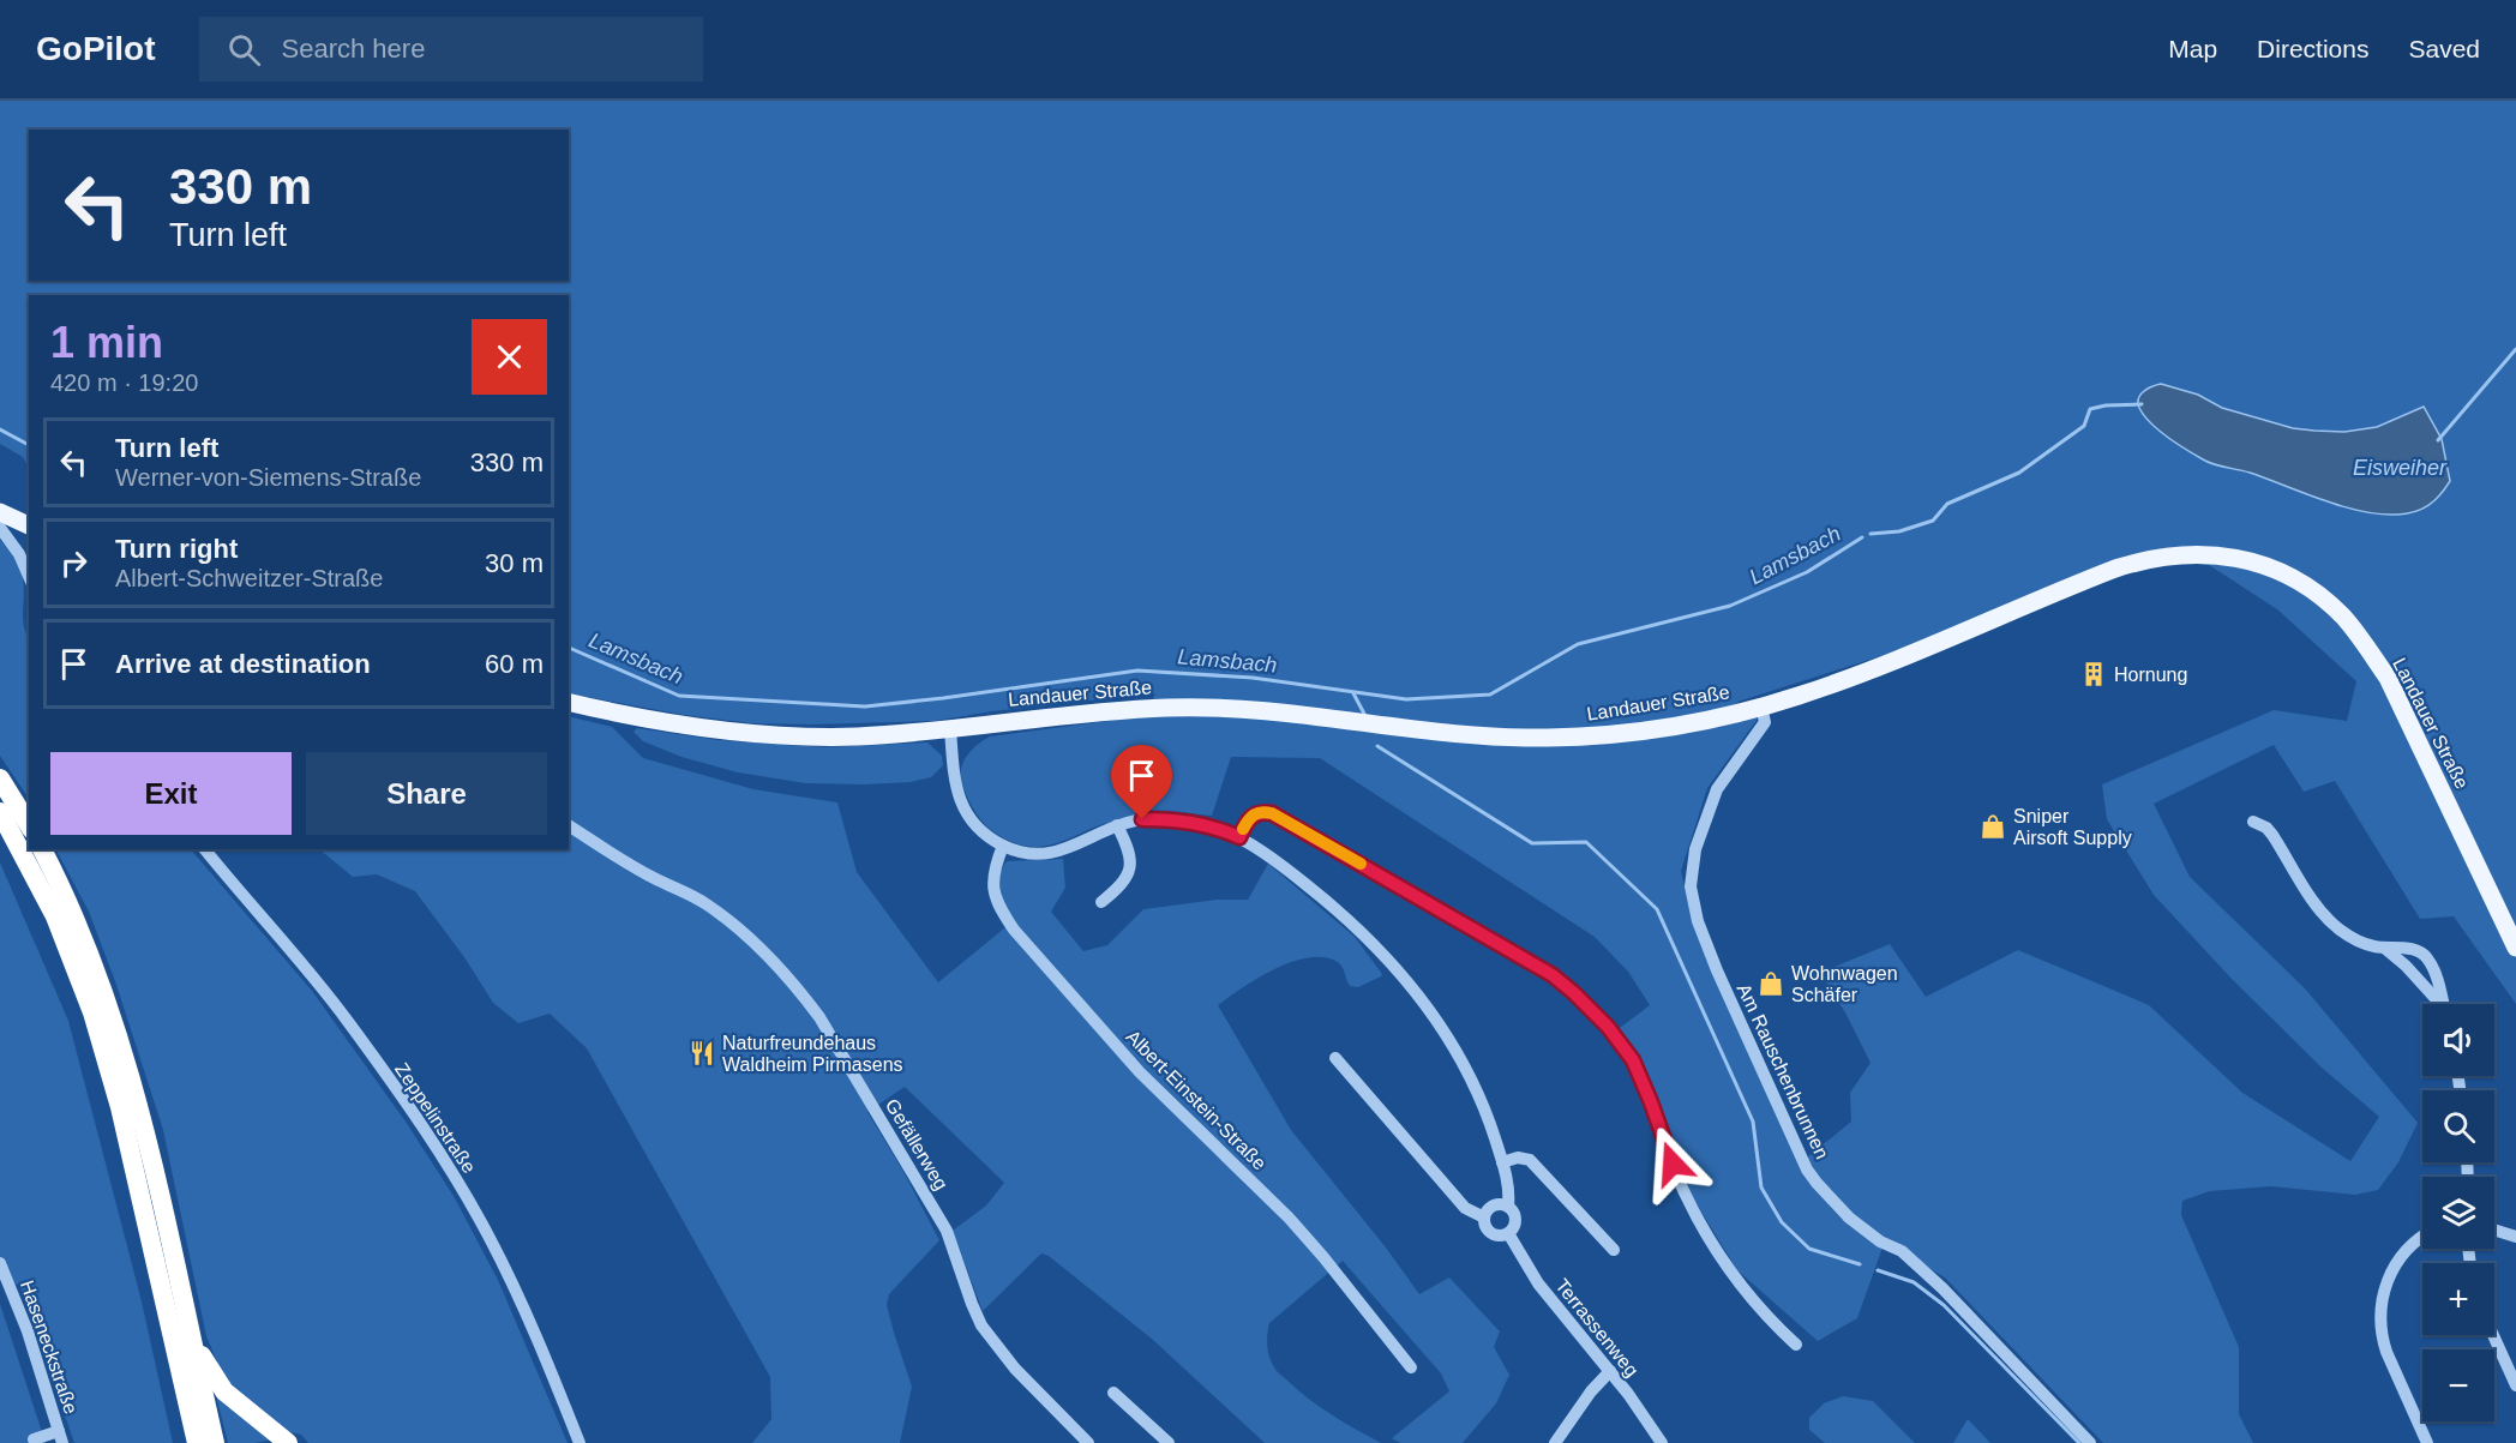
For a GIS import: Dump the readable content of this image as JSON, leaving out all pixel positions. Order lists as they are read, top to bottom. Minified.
{"streets":{"main road":["Landauer Straße"],"street":["Am Rauschenbrunnen","Albert-Einstein-Straße","Zeppelinstraße","Gefällerweg","Terrassenweg","Haseneckstraße"]},"crossings":[["Landauer Straße","Am Rauschenbrunnen"]],"water":["Eisweiher","Lamsbach"],"places":{"building":["Hornung"],"shop":["Sniper Airsoft Supply","Wohnwagen Schäfer"],"restaurant":["Naturfreundehaus Waldheim Pirmasens"]},"page":{"header":"GoPilot","search":"Search here","nav":["Map","Directions","Saved"],"turn":["330 m","Turn left"],"heading":["1 min","420 m · 19:20"],"list":[{"name":"Turn left","note":"Werner-von-Siemens-Straße","value":"330 m"},{"name":"Turn right","note":"Albert-Schweitzer-Straße","value":"30 m"},{"name":"Arrive at destination","value":"60 m"}],"buttons":["Exit","Share"],"map_buttons":["+","−"]}}
